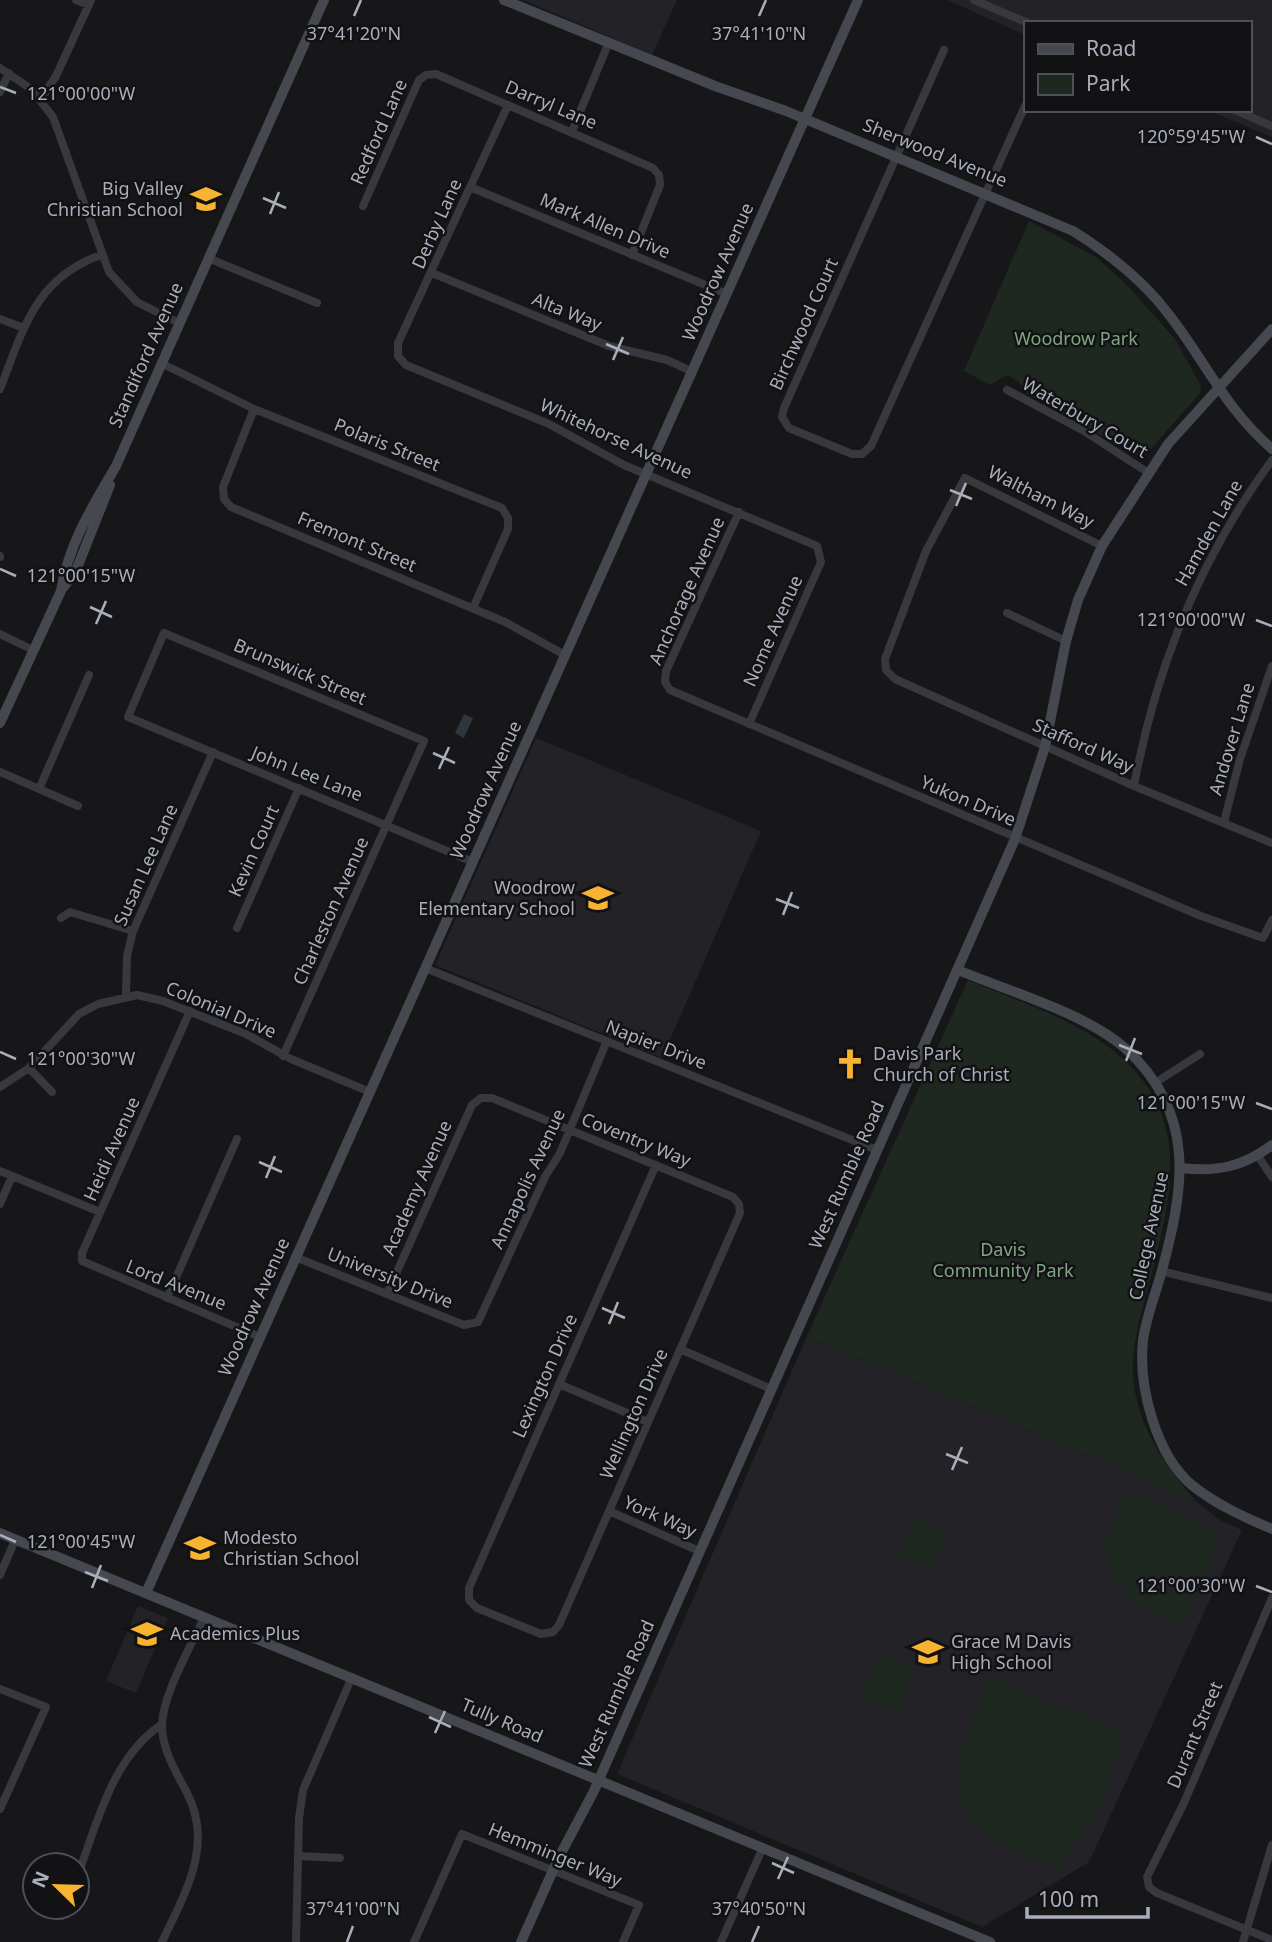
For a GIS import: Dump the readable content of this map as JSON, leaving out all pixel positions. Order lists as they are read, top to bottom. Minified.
{"streets":{"street":["Darryl Lane","Redford Lane","Sherwood Avenue","Derby Lane","Mark Allen Drive","Woodrow Avenue","Alta Way","Birchwood Court","Standiford Avenue","Waterbury Court","Whitehorse Avenue","Polaris Street","Waltham Way","Hamden Lane","Fremont Street","Anchorage Avenue","Nome Avenue","Brunswick Street","Andover Lane","Stafford Way","John Lee Lane","Yukon Drive","Kevin Court","Susan Lee Lane","Charleston Avenue","Colonial Drive","Napier Drive","Coventry Way","Heidi Avenue","West Rumble Road","Annapolis Avenue","Academy Avenue","College Avenue","University Drive","Lord Avenue","Lexington Drive","Wellington Drive","York Way","Tully Road","Durant Street","Hemminger Way"]},"crossings":[["Darryl Lane","Redford Lane"],["Darryl Lane","Derby Lane"],["Darryl Lane","Mark Allen Drive"],["Sherwood Avenue","Woodrow Avenue"],["Sherwood Avenue","Birchwood Court"],["Sherwood Avenue","West Rumble Road"],["Derby Lane","Mark Allen Drive"],["Derby Lane","Alta Way"],["Derby Lane","Whitehorse Avenue"],["Mark Allen Drive","Woodrow Avenue"],["Woodrow Avenue","Alta Way"],["Woodrow Avenue","Whitehorse Avenue"],["Woodrow Avenue","Fremont Street"],["Woodrow Avenue","John Lee Lane"],["Woodrow Avenue","Colonial Drive"],["Woodrow Avenue","Napier Drive"],["Woodrow Avenue","University Drive"],["Woodrow Avenue","Lord Avenue"],["Woodrow Avenue","Tully Road"],["Standiford Avenue","Polaris Street"],["Waterbury Court","West Rumble Road"],["Whitehorse Avenue","Anchorage Avenue"],["Whitehorse Avenue","Nome Avenue"],["Polaris Street","Fremont Street"],["Waltham Way","Stafford Way"],["Waltham Way","West Rumble Road"],["Hamden Lane","Stafford Way"],["Anchorage Avenue","Yukon Drive"],["Nome Avenue","Yukon Drive"],["Brunswick Street","John Lee Lane"],["Brunswick Street","Charleston Avenue"],["Andover Lane","Stafford Way"],["Stafford Way","West Rumble Road"],["John Lee Lane","Kevin Court"],["John Lee Lane","Susan Lee Lane"],["John Lee Lane","Charleston Avenue"],["Yukon Drive","West Rumble Road"],["Susan Lee Lane","Colonial Drive"],["Charleston Avenue","Colonial Drive"],["Colonial Drive","Heidi Avenue"],["Napier Drive","West Rumble Road"],["Napier Drive","Annapolis Avenue"],["Coventry Way","Annapolis Avenue"],["Coventry Way","Academy Avenue"],["Coventry Way","Lexington Drive"],["Coventry Way","Wellington Drive"],["Heidi Avenue","Lord Avenue"],["West Rumble Road","College Avenue"],["West Rumble Road","York Way"],["West Rumble Road","Tully Road"],["West Rumble Road","Hemminger Way"],["Annapolis Avenue","University Drive"],["Academy Avenue","University Drive"],["Lexington Drive","Wellington Drive"],["Wellington Drive","York Way"]],"parks":["Woodrow Park","Davis Community Park"],"places":{"school or university":["Big Valley Christian School","Woodrow Elementary School","Modesto Christian School","Academics Plus","Grace M Davis High School"],"church":["Davis Park Church of Christ"]},"legend":["Road","Park"],"scale_bar":"100 m","north":"top left","coordinates":["37°41'20\"N","37°41'10\"N","121°00'00\"W","120°59'45\"W","121°00'15\"W","121°00'30\"W","121°00'45\"W","37°41'00\"N","37°40'50\"N"]}
